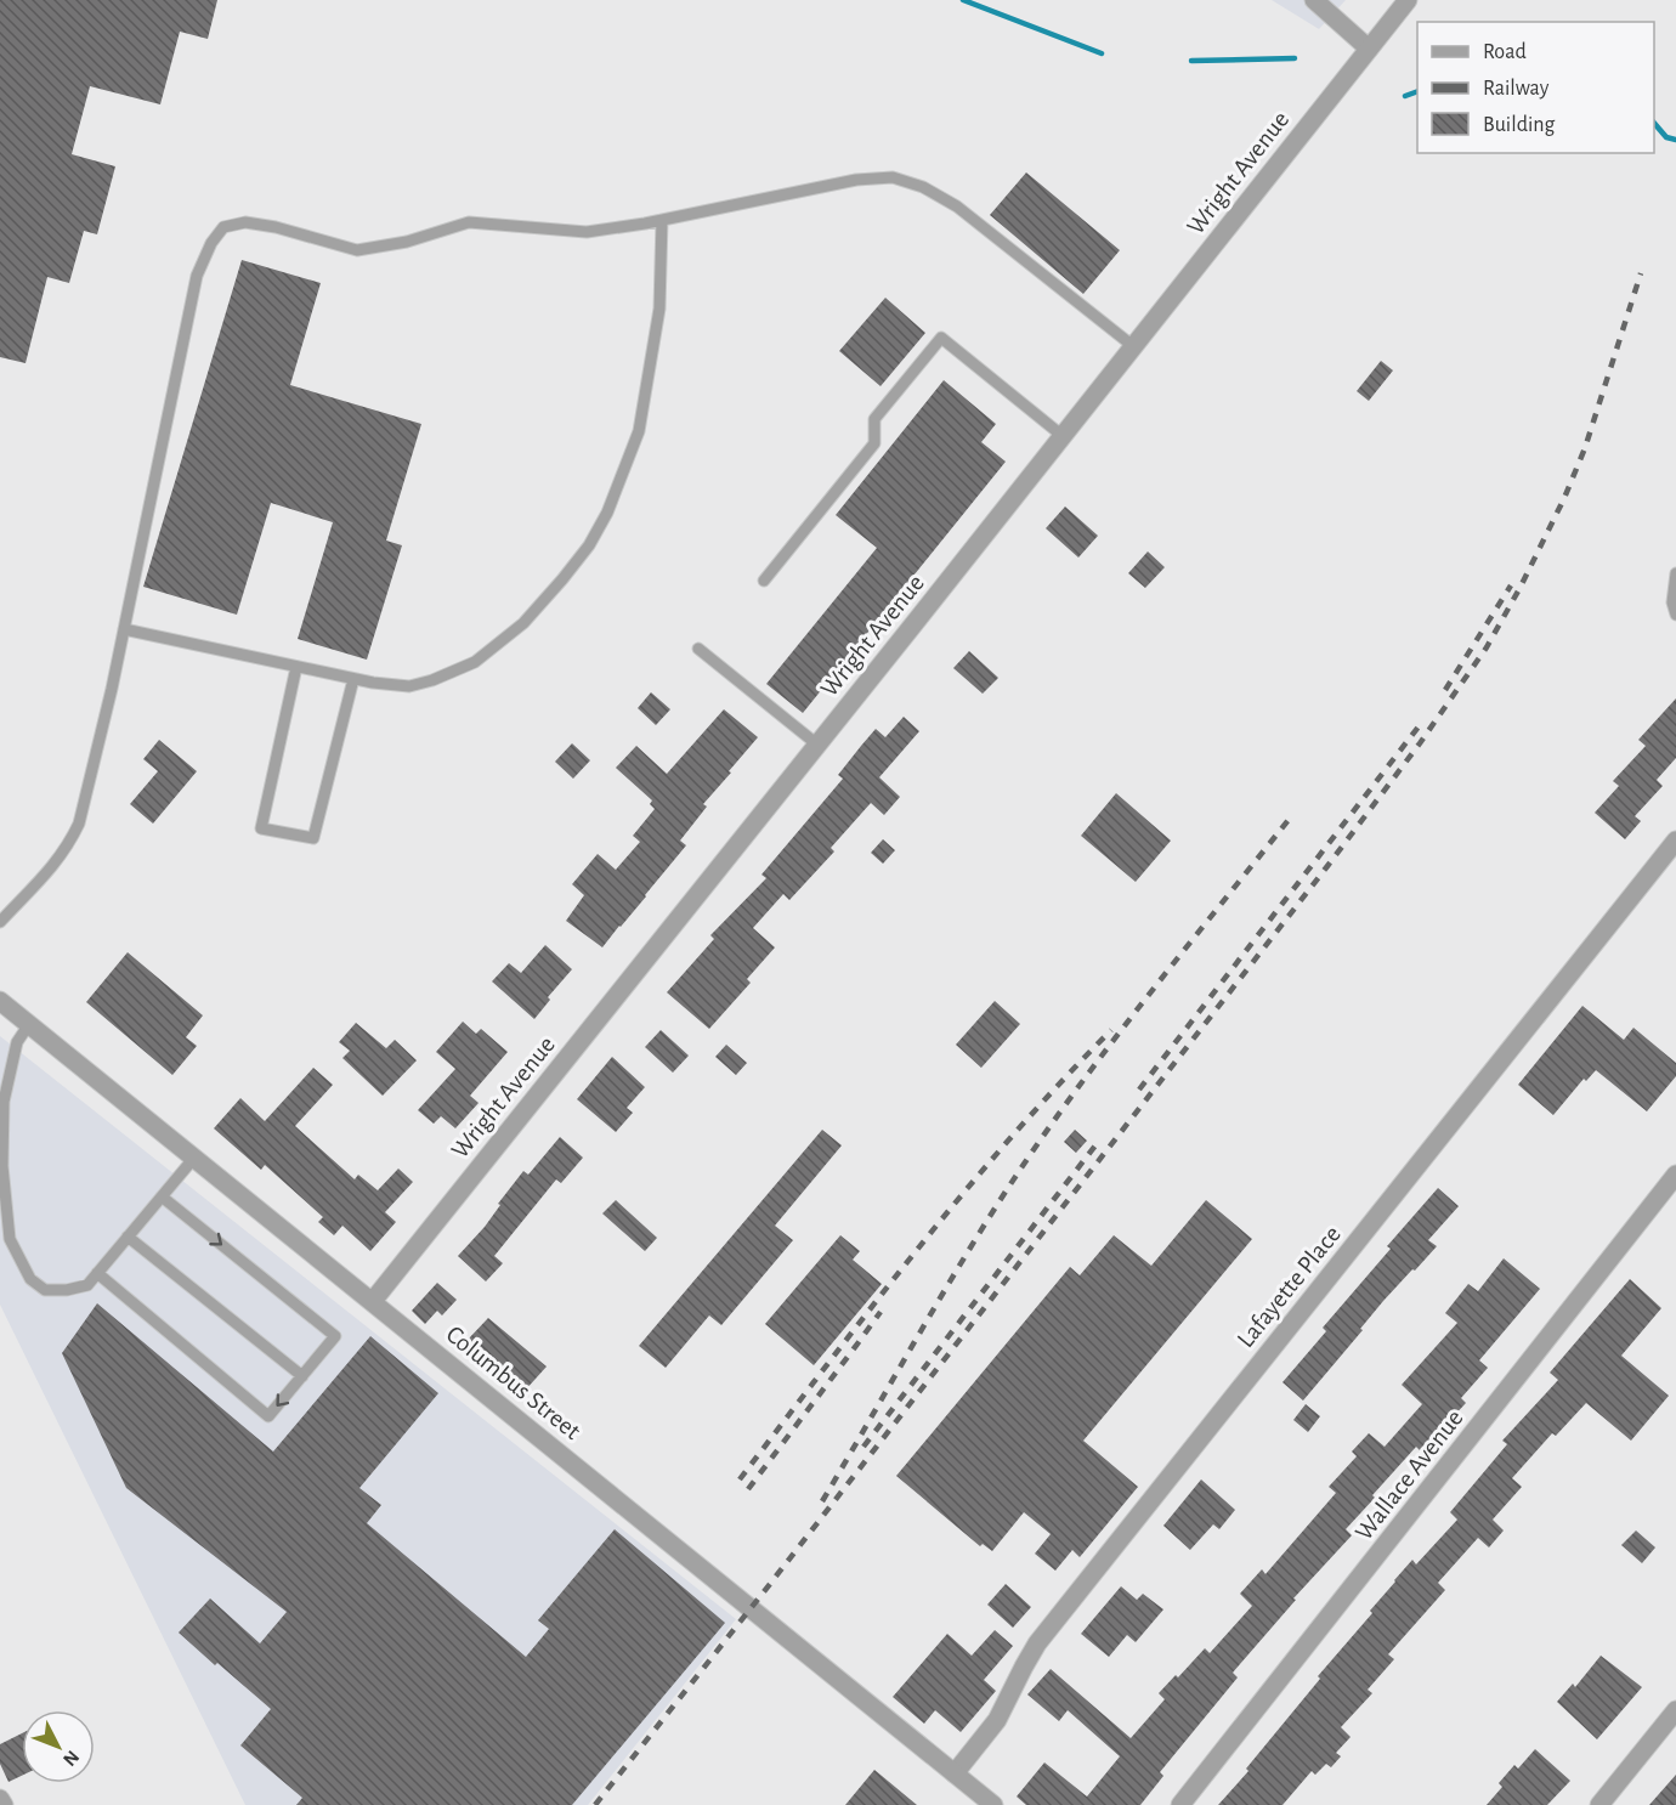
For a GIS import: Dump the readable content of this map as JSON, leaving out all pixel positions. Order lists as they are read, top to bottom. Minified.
{"streets":{"street":["Wright Avenue","Lafayette Place","Columbus Street","Wallace Avenue"]},"crossings":[["Wright Avenue","Columbus Street"],["Lafayette Place","Columbus Street"]],"legend":["Road","Railway","Building"],"north":"bottom right"}
